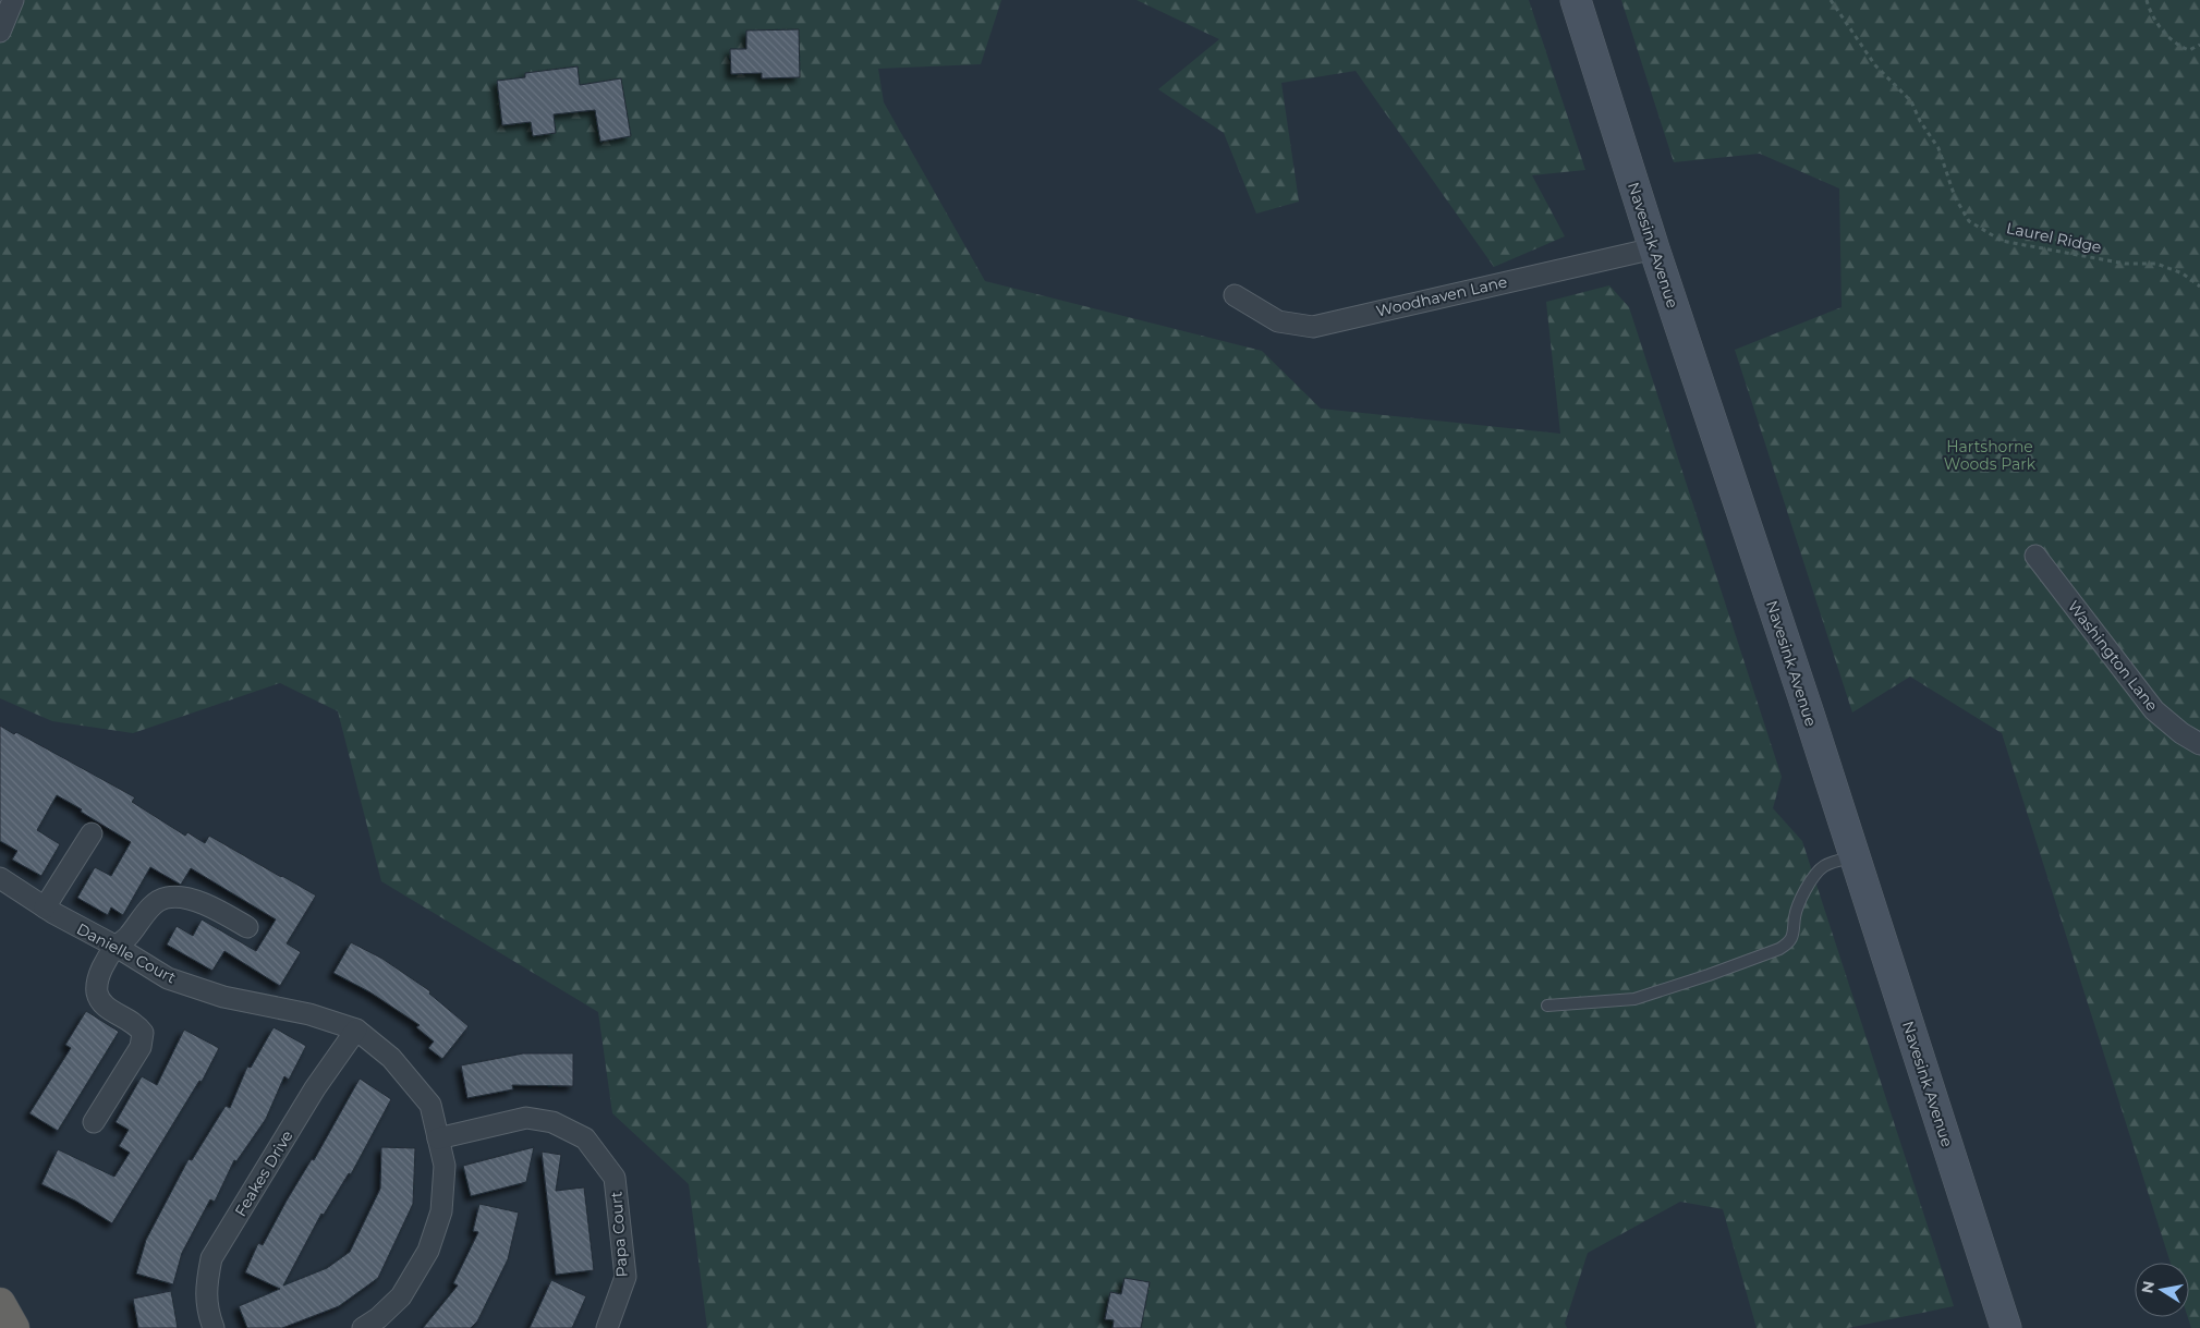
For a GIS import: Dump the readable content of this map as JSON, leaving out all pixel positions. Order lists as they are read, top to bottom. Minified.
{"streets":{"main road":["Navesink Avenue"],"street":["Woodhaven Lane","Washington Lane","Danielle Court","Feakes Drive","Papa Court"],"path":["Laurel Ridge"]},"crossings":[["Navesink Avenue","Woodhaven Lane"],["Danielle Court","Feakes Drive"]],"parks":["Hartshorne Woods Park"],"north":"left"}
